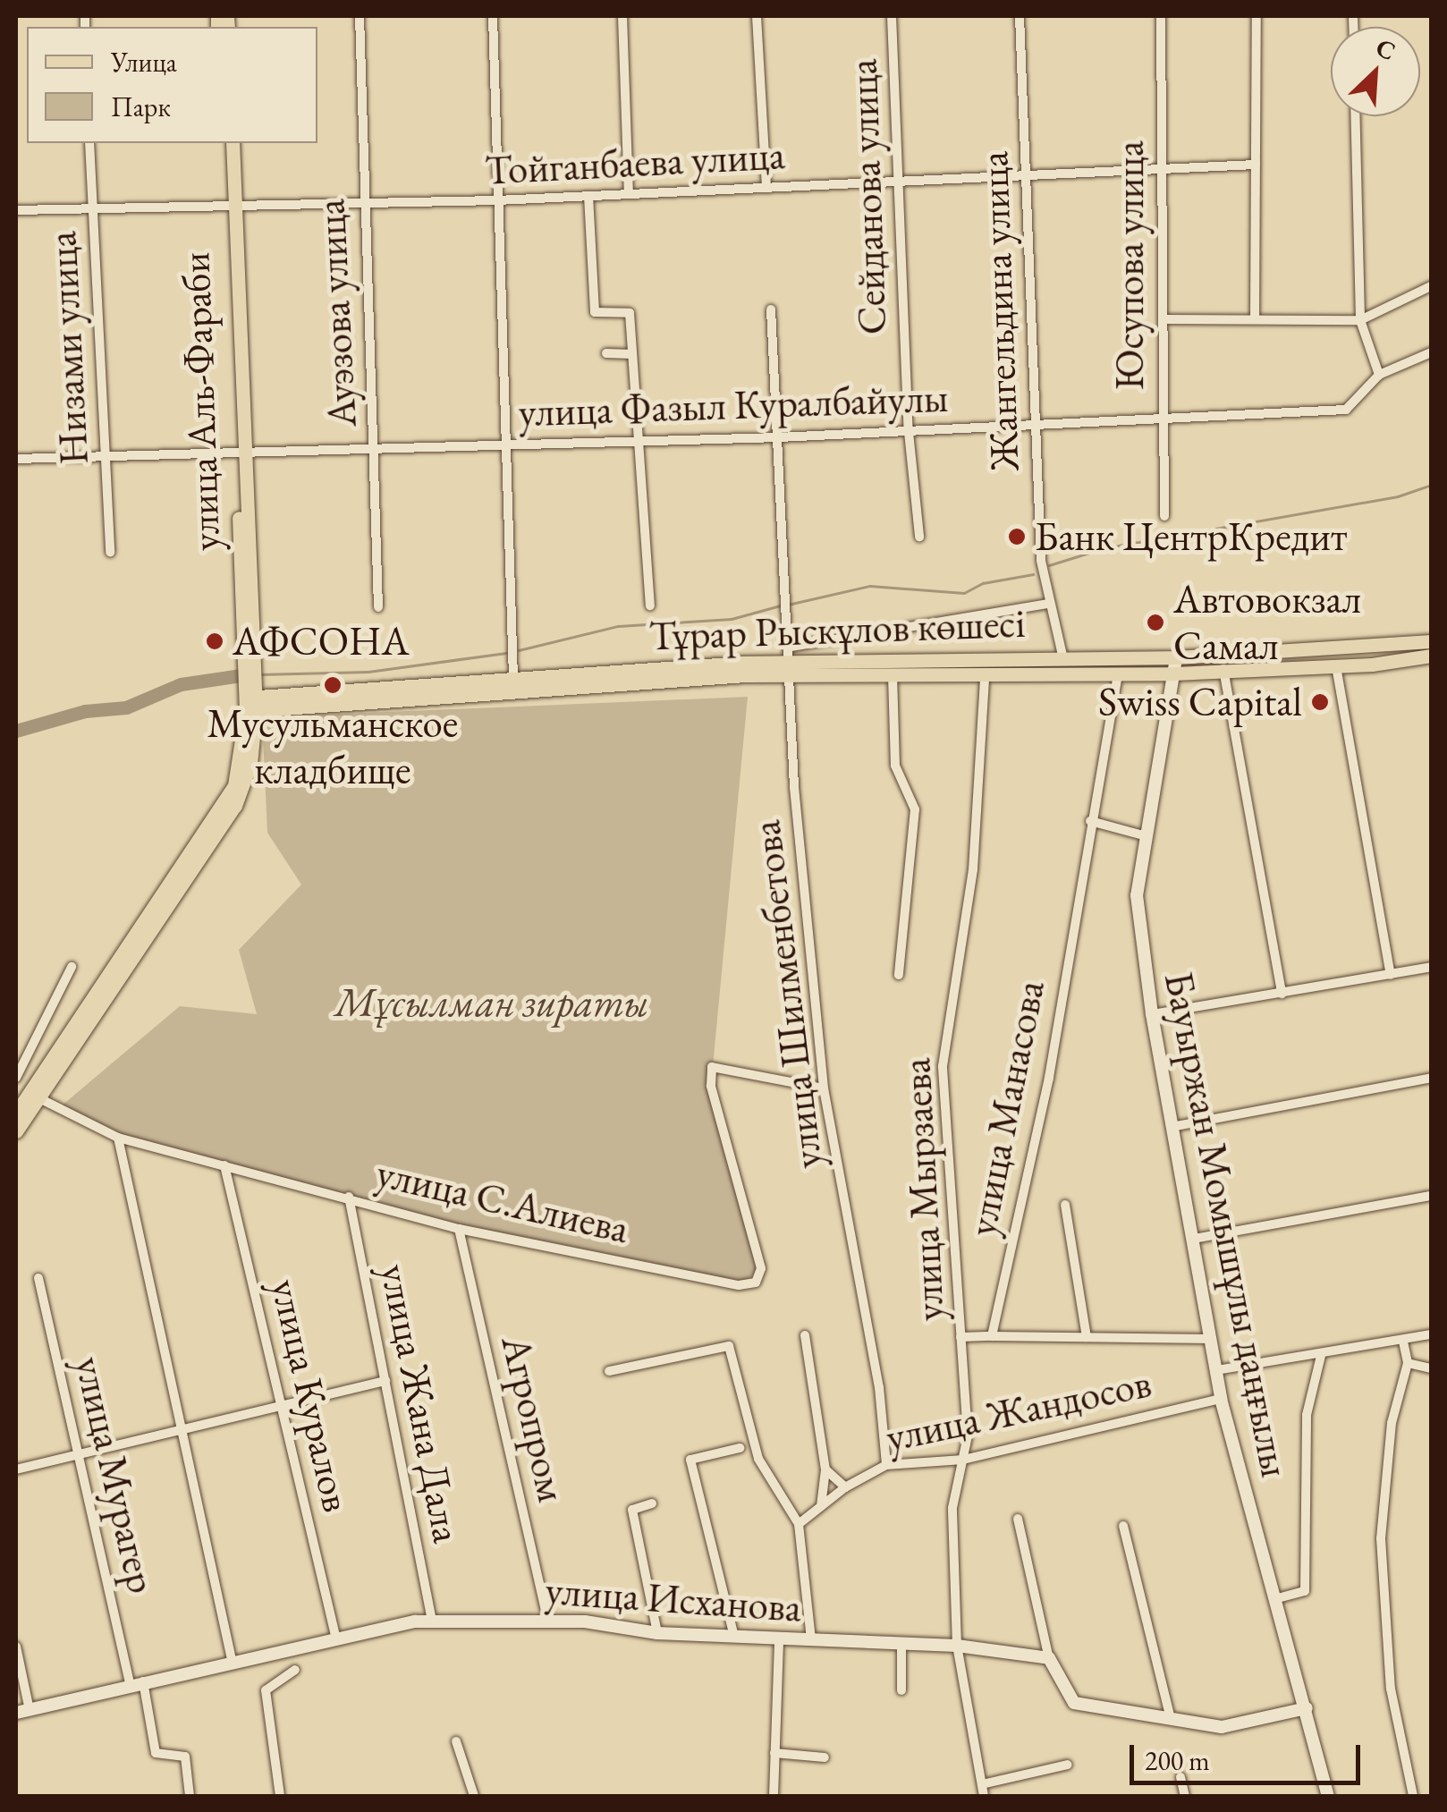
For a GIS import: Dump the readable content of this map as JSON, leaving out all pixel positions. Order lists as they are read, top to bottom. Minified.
{"streets":{"main road":["улица Аль-Фараби","Тұрар Рыскұлов көшесі","Бауыржан Момышұлы даңғылы","улица Исханова"],"street":["Тойганбаева улица","Сейданова улица","Юсупова улица","Жангельдина улица","Ауэзова улица","Низами улица","улица Фазыл Куралбайулы","улица Шилменбетова","улица Манасова","улица Мырзаева","улица С.Алиева","улица Куралов","улица Жана Дала","улица Жандосов","Агропром","улица Мурагер"]},"crossings":[["Тойганбаева улица","Сейданова улица"],["Тойганбаева улица","Юсупова улица"],["Тойганбаева улица","Жангельдина улица"],["Тойганбаева улица","Ауэзова улица"],["Тойганбаева улица","Низами улица"],["Тойганбаева улица","улица Аль-Фараби"],["Сейданова улица","улица Фазыл Куралбайулы"],["Юсупова улица","улица Фазыл Куралбайулы"],["Жангельдина улица","улица Фазыл Куралбайулы"],["Жангельдина улица","Тұрар Рыскұлов көшесі"],["Ауэзова улица","улица Фазыл Куралбайулы"],["Низами улица","улица Фазыл Куралбайулы"],["улица Аль-Фараби","улица Фазыл Куралбайулы"],["улица Аль-Фараби","Тұрар Рыскұлов көшесі"],["улица Аль-Фараби","улица С.Алиева"],["улица Фазыл Куралбайулы","улица Шилменбетова"],["Тұрар Рыскұлов көшесі","улица Шилменбетова"],["Тұрар Рыскұлов көшесі","улица Манасова"],["Тұрар Рыскұлов көшесі","улица Мырзаева"],["Тұрар Рыскұлов көшесі","Бауыржан Момышұлы даңғылы"],["улица Шилменбетова","улица С.Алиева"],["улица Шилменбетова","улица Жандосов"],["улица Мырзаева","улица Жандосов"],["улица Мырзаева","улица Исханова"],["улица С.Алиева","улица Куралов"],["улица С.Алиева","улица Жана Дала"],["улица С.Алиева","Агропром"],["Бауыржан Момышұлы даңғылы","улица Жандосов"],["улица Куралов","улица Исханова"],["улица Жана Дала","улица Исханова"],["Агропром","улица Исханова"],["улица Мурагер","улица Исханова"]],"parks":["Мұсылман зираты"],"places":["Банк ЦентрКредит","Автовокзал Самал","АФСОНА","Мусульманское кладбище","Swiss Capital"],"legend":["Улица","Парк"],"scale_bar":"200 m","north":"top right"}
